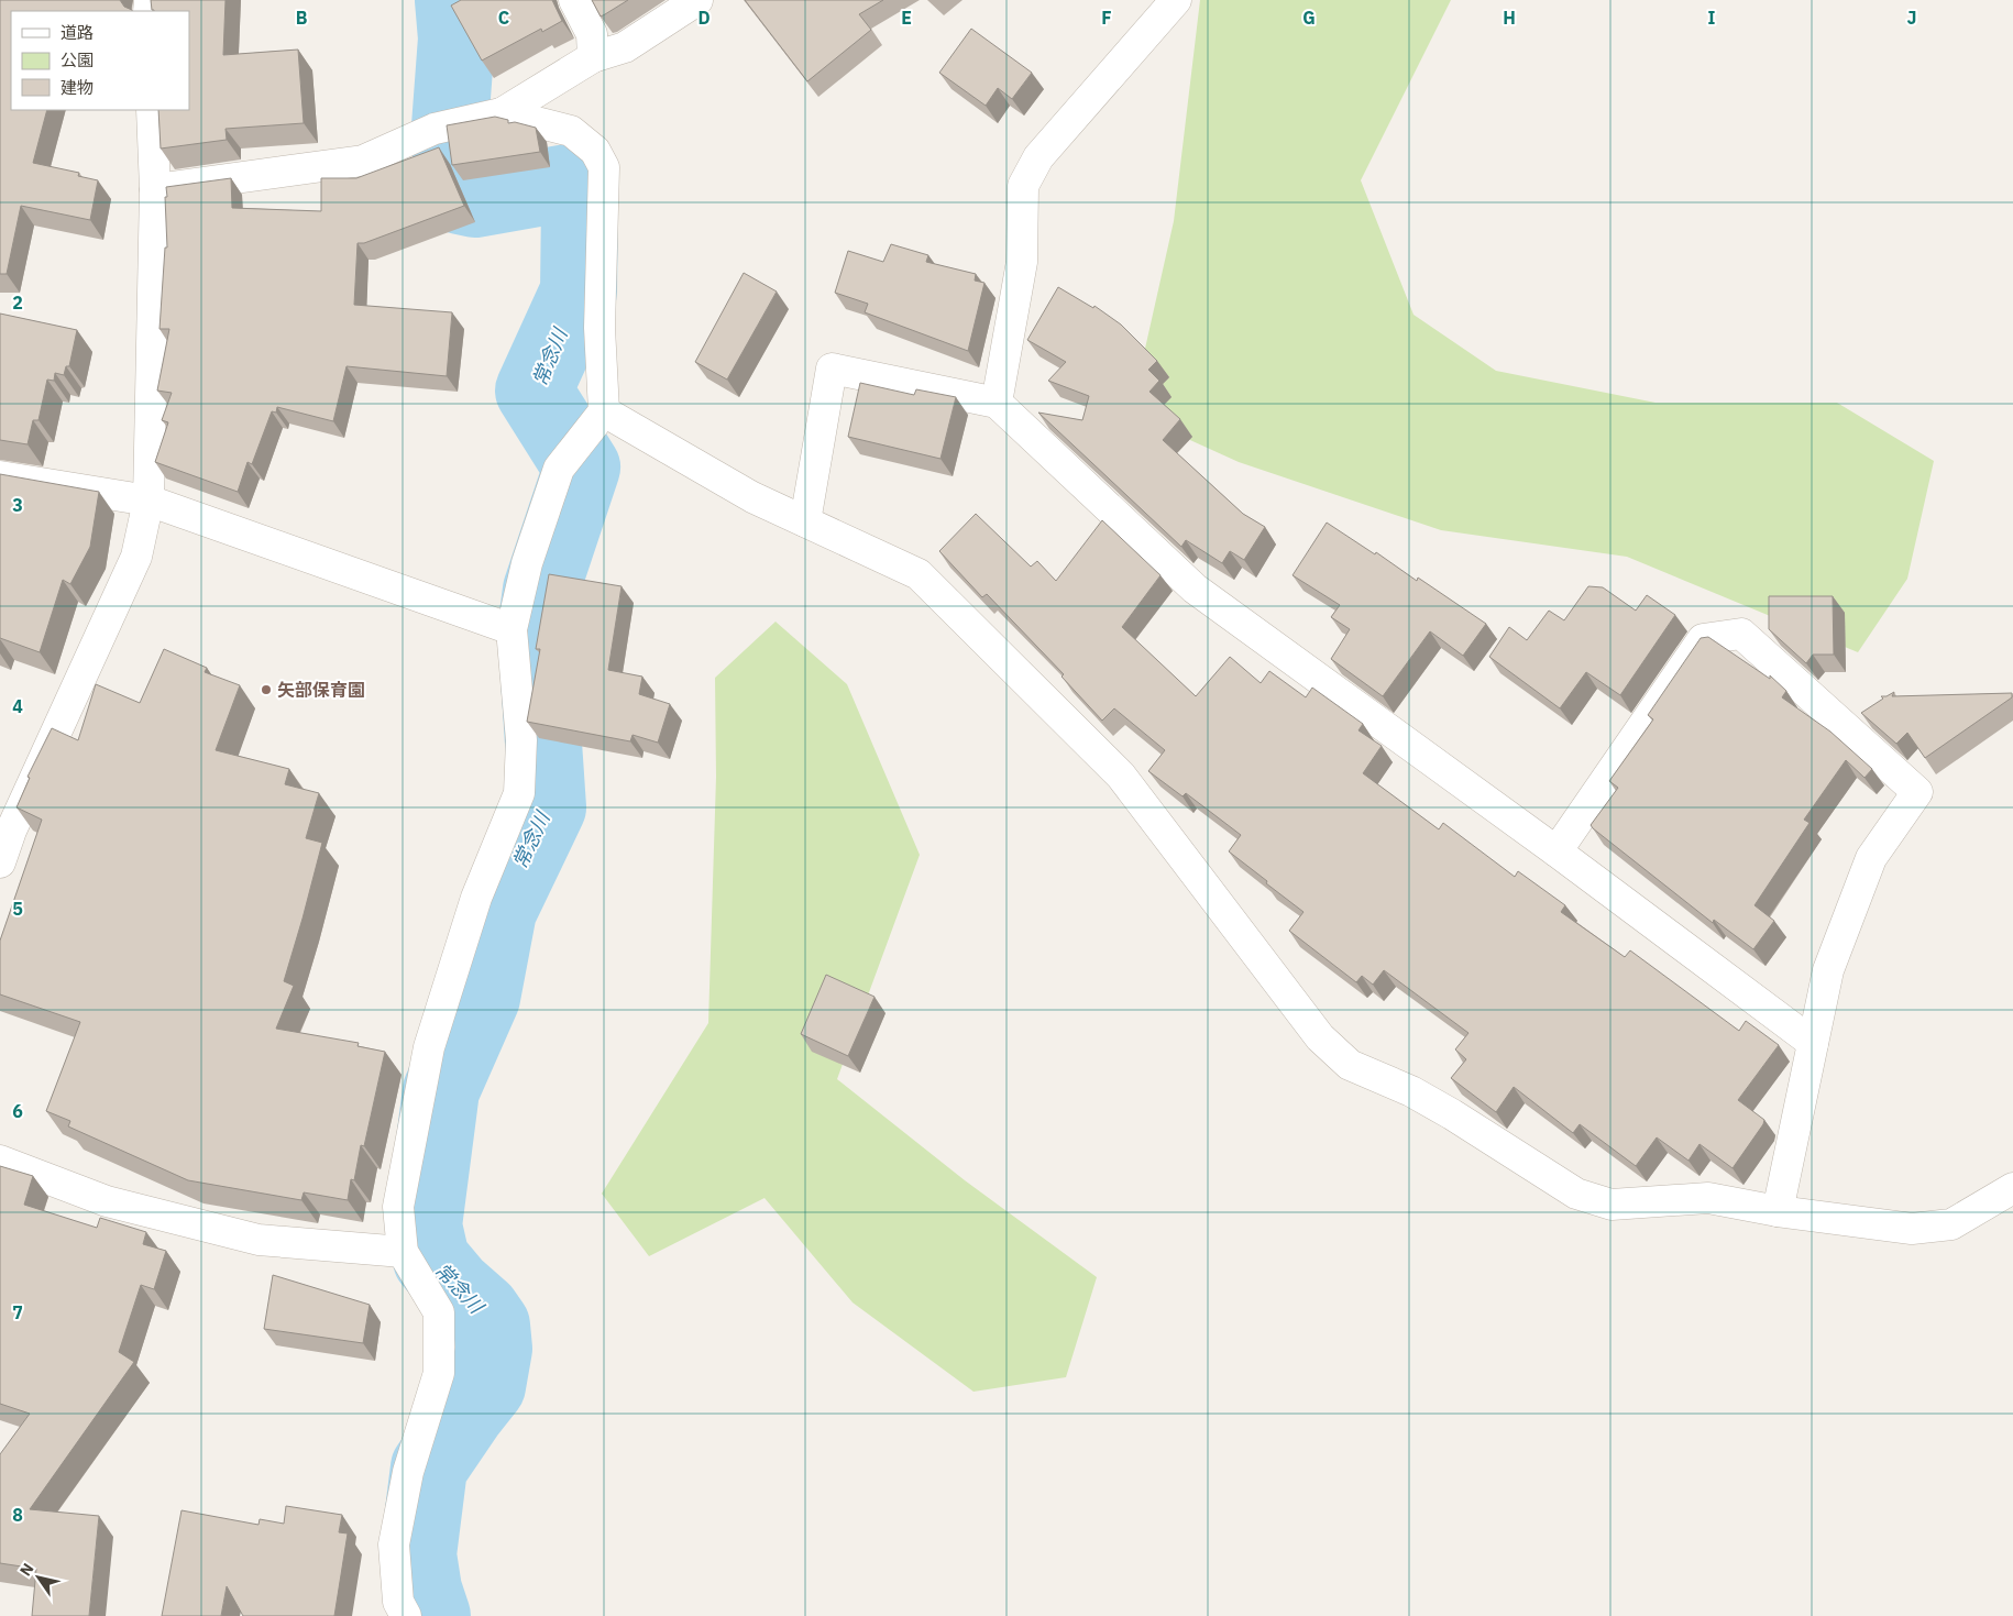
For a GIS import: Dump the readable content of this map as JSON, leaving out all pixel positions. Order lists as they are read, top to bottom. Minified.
{"water":["常念川"],"places":["矢部保育園"],"legend":["道路","公園","建物"],"north":"top left","grid":{"columns":["B","C","D","E","F","G","H","I","J"],"rows":["2","3","4","5","6","7","8"]}}
